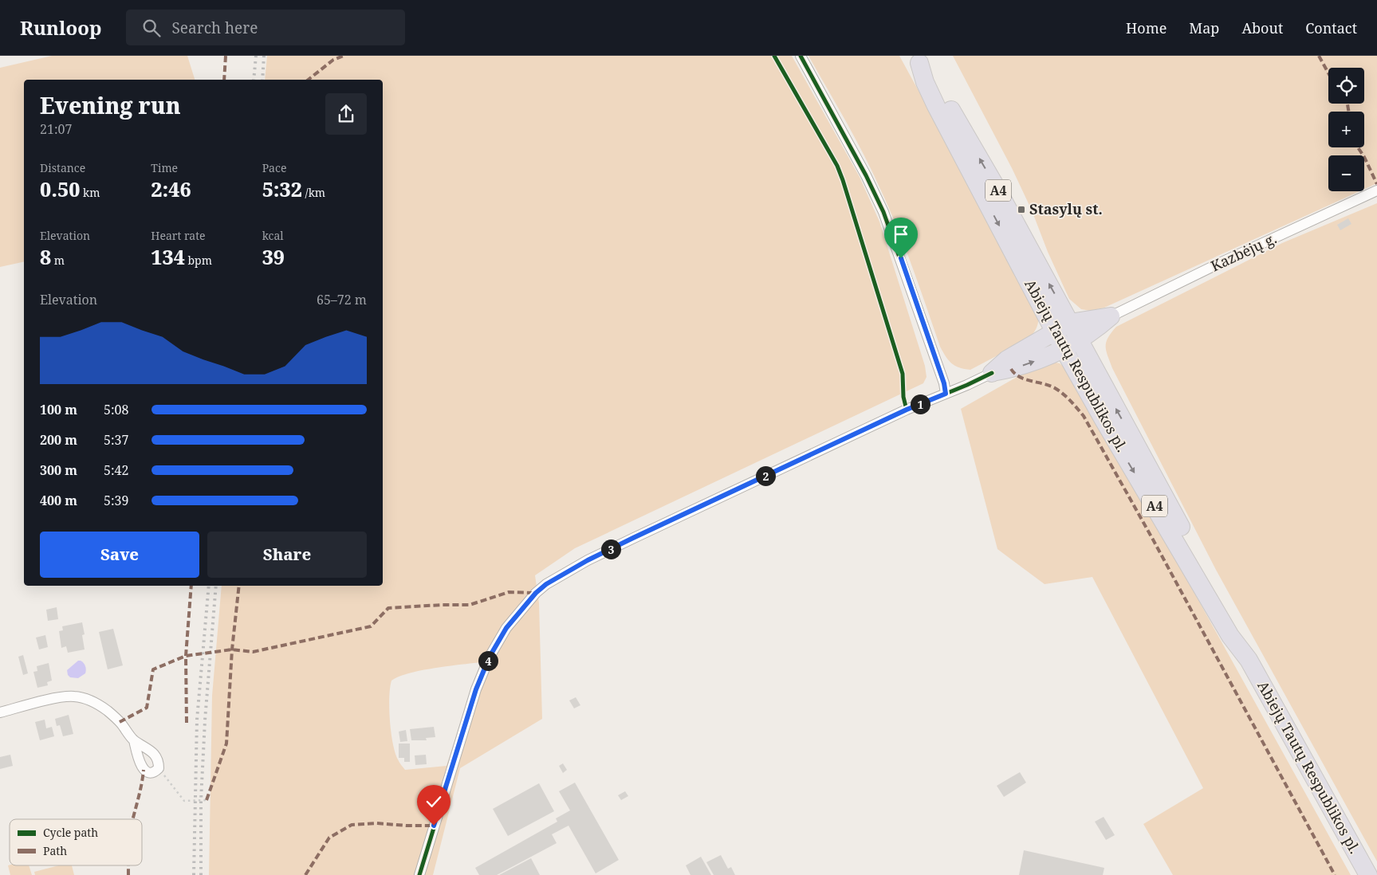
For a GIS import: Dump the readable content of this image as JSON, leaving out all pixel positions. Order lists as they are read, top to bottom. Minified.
{"streets":{"highway":["A4","Abiejų Tautų Respublikos pl."],"street":["Kazbėjų g."]},"places":{"transit":["Stasylų st."]},"legend":["Cycle path","Path"],"page":{"header":"Runloop","search":"Search here","nav":["Home","Map","About","Contact"],"map_buttons":["+","−"],"heading":["Evening run","21:07"],"stats":[["Distance","0.50 km"],["Time","2:46"],["Pace","5:32 /km"],["Elevation","8 m"],["Heart rate","134 bpm"],["kcal","39"]],"chart":["Elevation","65–72 m"],"pins":["1","2","3","4"],"list":[{"name":"100 m","note":"5:08"},{"name":"200 m","note":"5:37"},{"name":"300 m","note":"5:42"},{"name":"400 m","note":"5:39"}],"buttons":["Save","Share"]}}
